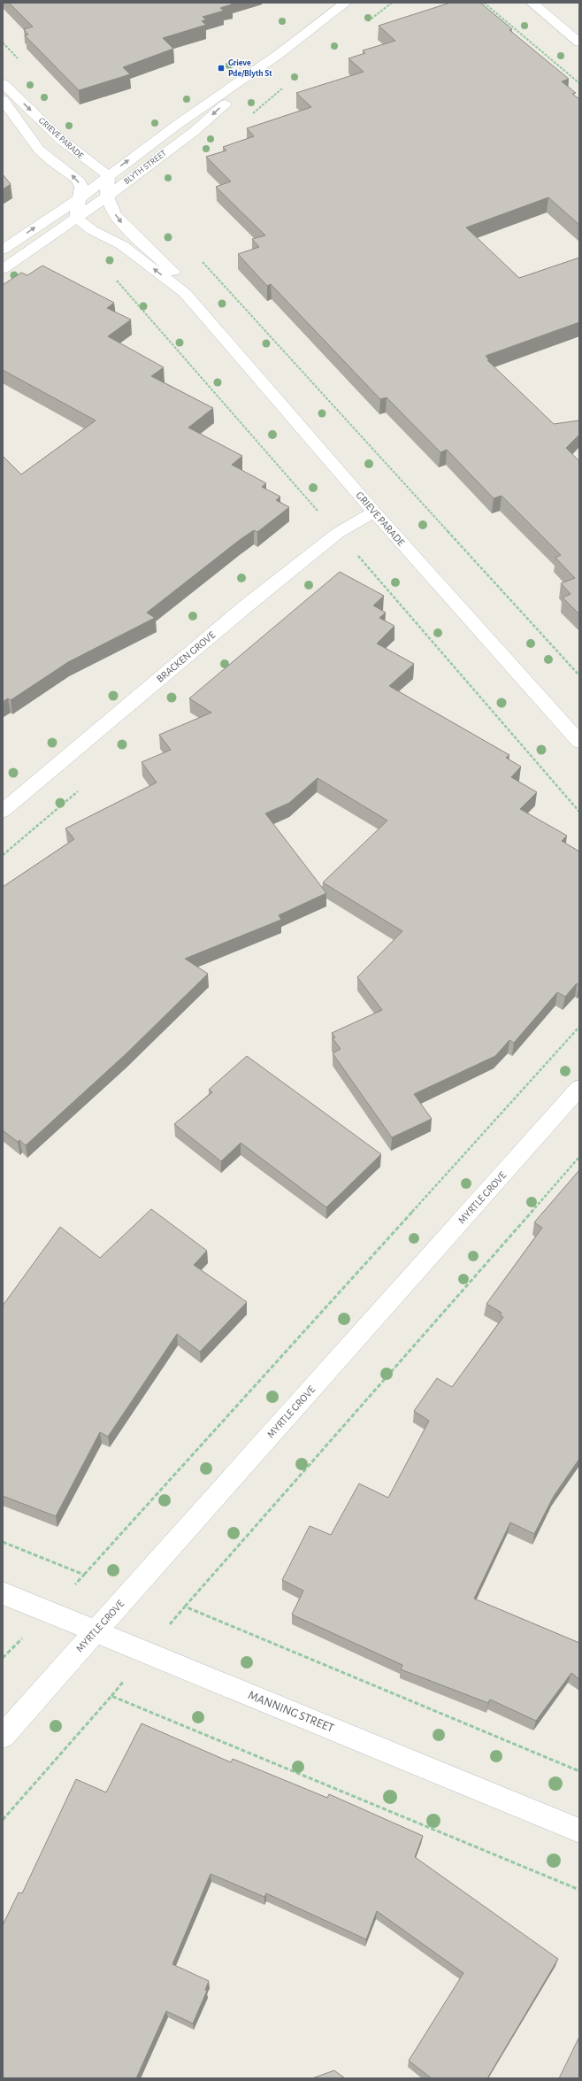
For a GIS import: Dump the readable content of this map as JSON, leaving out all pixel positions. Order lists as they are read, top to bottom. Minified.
{"streets":{"street":["GRIEVE PARADE","BLYTH STREET","BRACKEN GROVE","MYRTLE GROVE","MANNING STREET"]},"crossings":[["GRIEVE PARADE","BLYTH STREET"],["GRIEVE PARADE","BRACKEN GROVE"],["MYRTLE GROVE","MANNING STREET"]],"places":{"transit":["Grieve Pde/Blyth St"]}}
